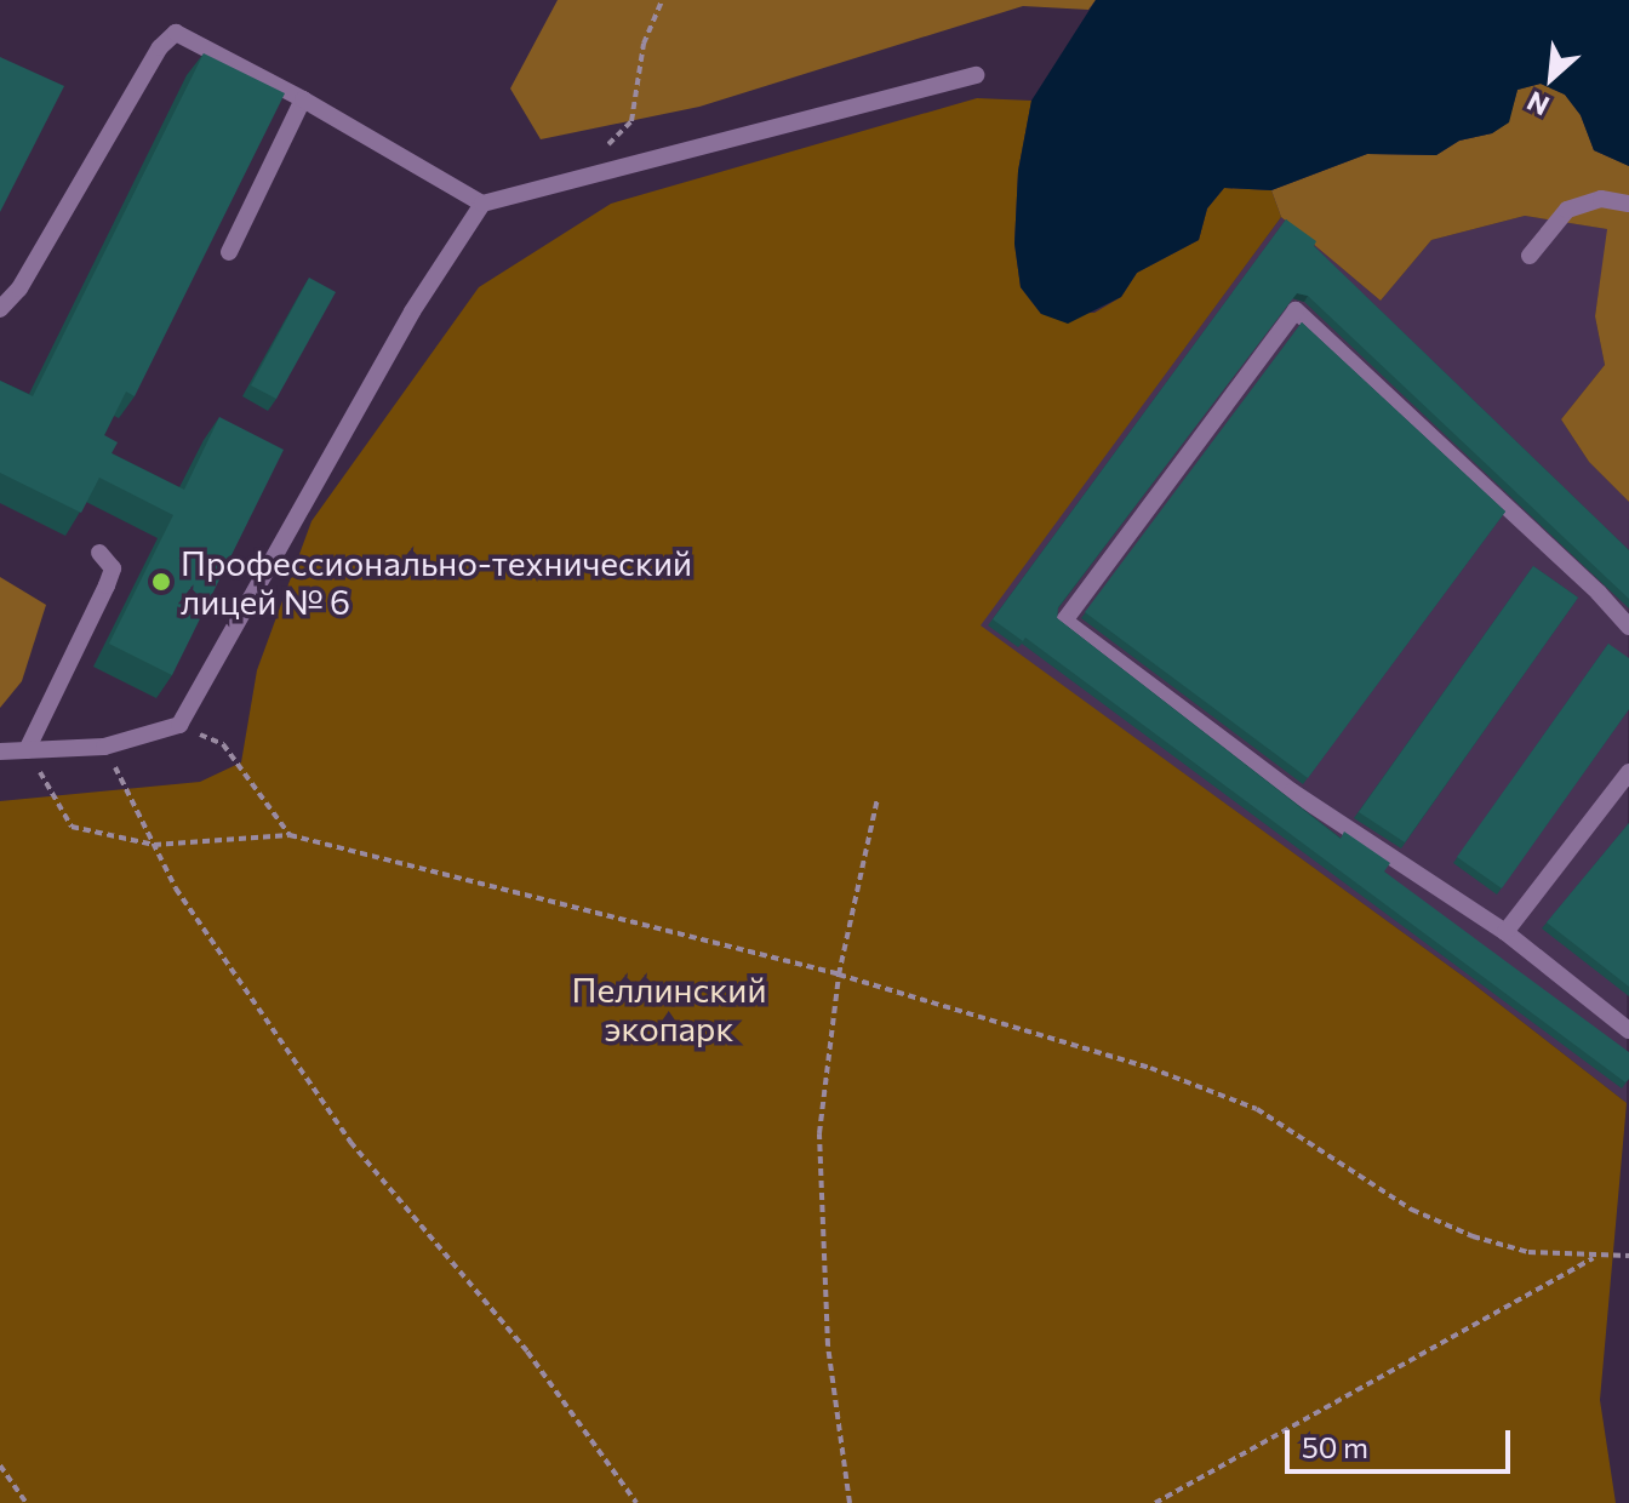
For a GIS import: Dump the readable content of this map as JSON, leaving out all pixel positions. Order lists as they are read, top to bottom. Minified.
{"parks":["Пеллинский экопарк"],"places":["Профессионально-технический лицей № 6"],"scale_bar":"50 m","north":"bottom left"}
